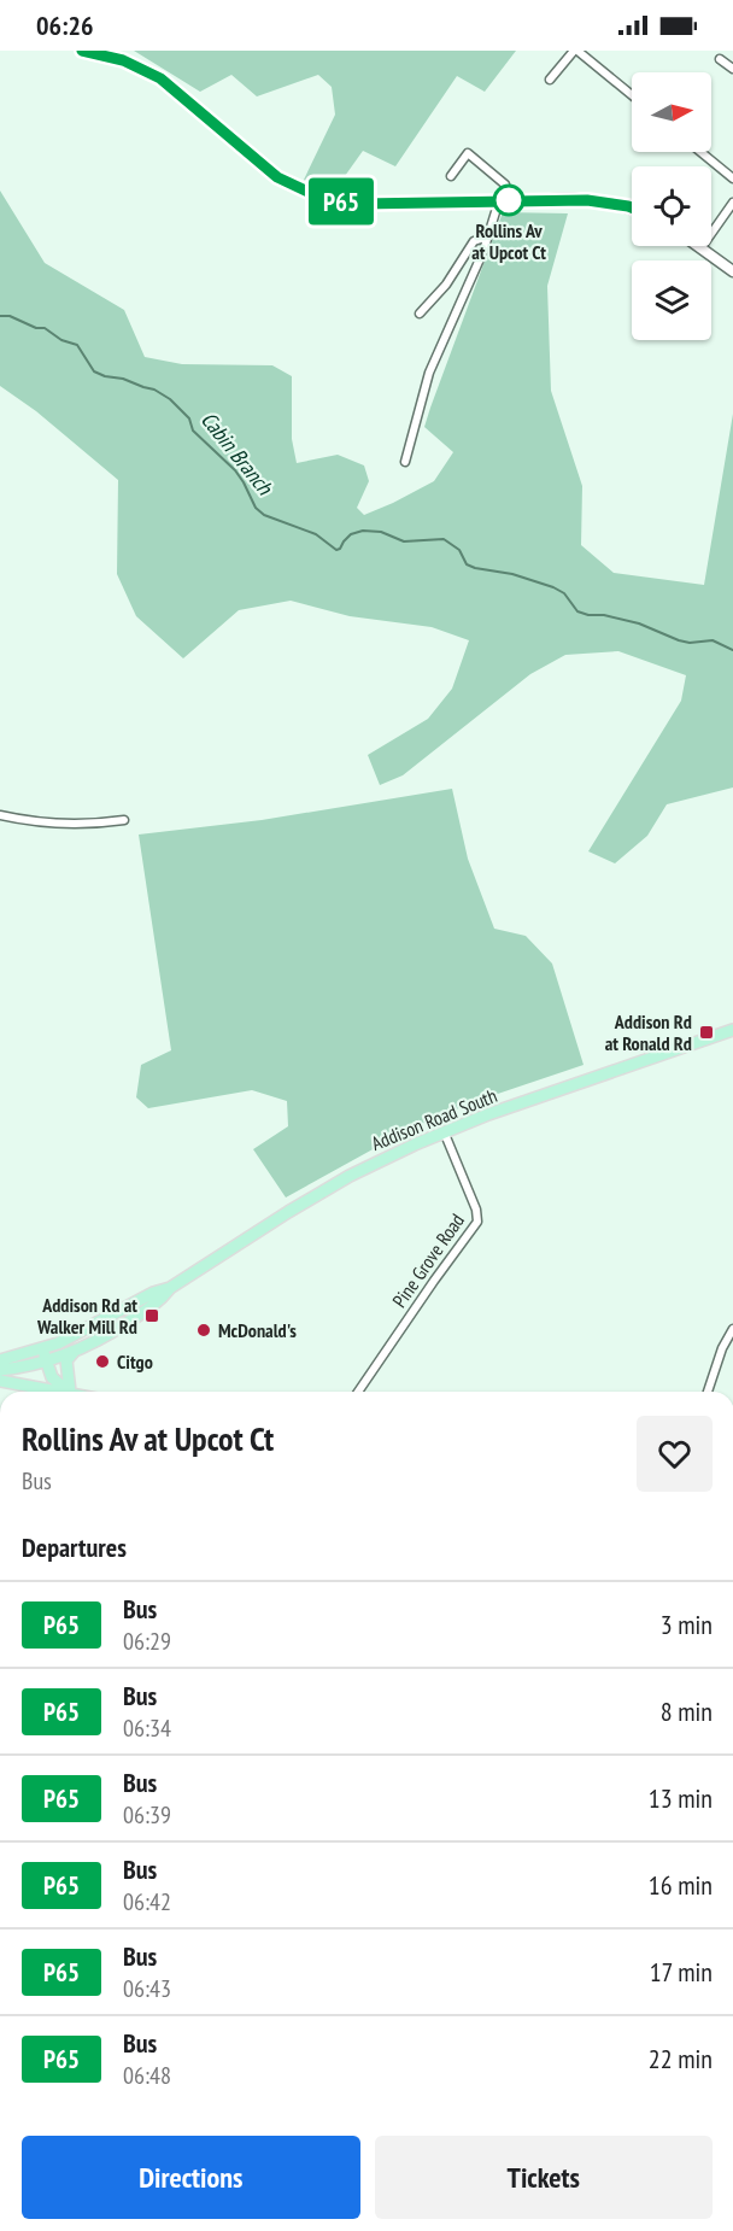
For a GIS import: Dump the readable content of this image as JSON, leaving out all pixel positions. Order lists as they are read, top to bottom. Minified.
{"streets":{"main road":["Addison Road South"],"street":["Pine Grove Road"]},"crossings":[["Addison Road South","Pine Grove Road"]],"water":["Cabin Branch"],"places":{"other":["Rollins Av at Upcot Ct","McDonald's","Citgo"],"transit":["Addison Rd at Ronald Rd","Addison Rd at Walker Mill Rd"]},"lines":["bus line P65"],"north":"right","page":{"status":"06:26","on_map":"P65","heading":[["Rollins Av at Upcot Ct","Bus"],"Departures"],"list":[{"mark":"P65","name":"Bus","note":"06:29","value":"3 min"},{"mark":"P65","name":"Bus","note":"06:34","value":"8 min"},{"mark":"P65","name":"Bus","note":"06:39","value":"13 min"},{"mark":"P65","name":"Bus","note":"06:42","value":"16 min"},{"mark":"P65","name":"Bus","note":"06:43","value":"17 min"},{"mark":"P65","name":"Bus","note":"06:48","value":"22 min"}],"buttons":["Directions","Tickets"]}}
